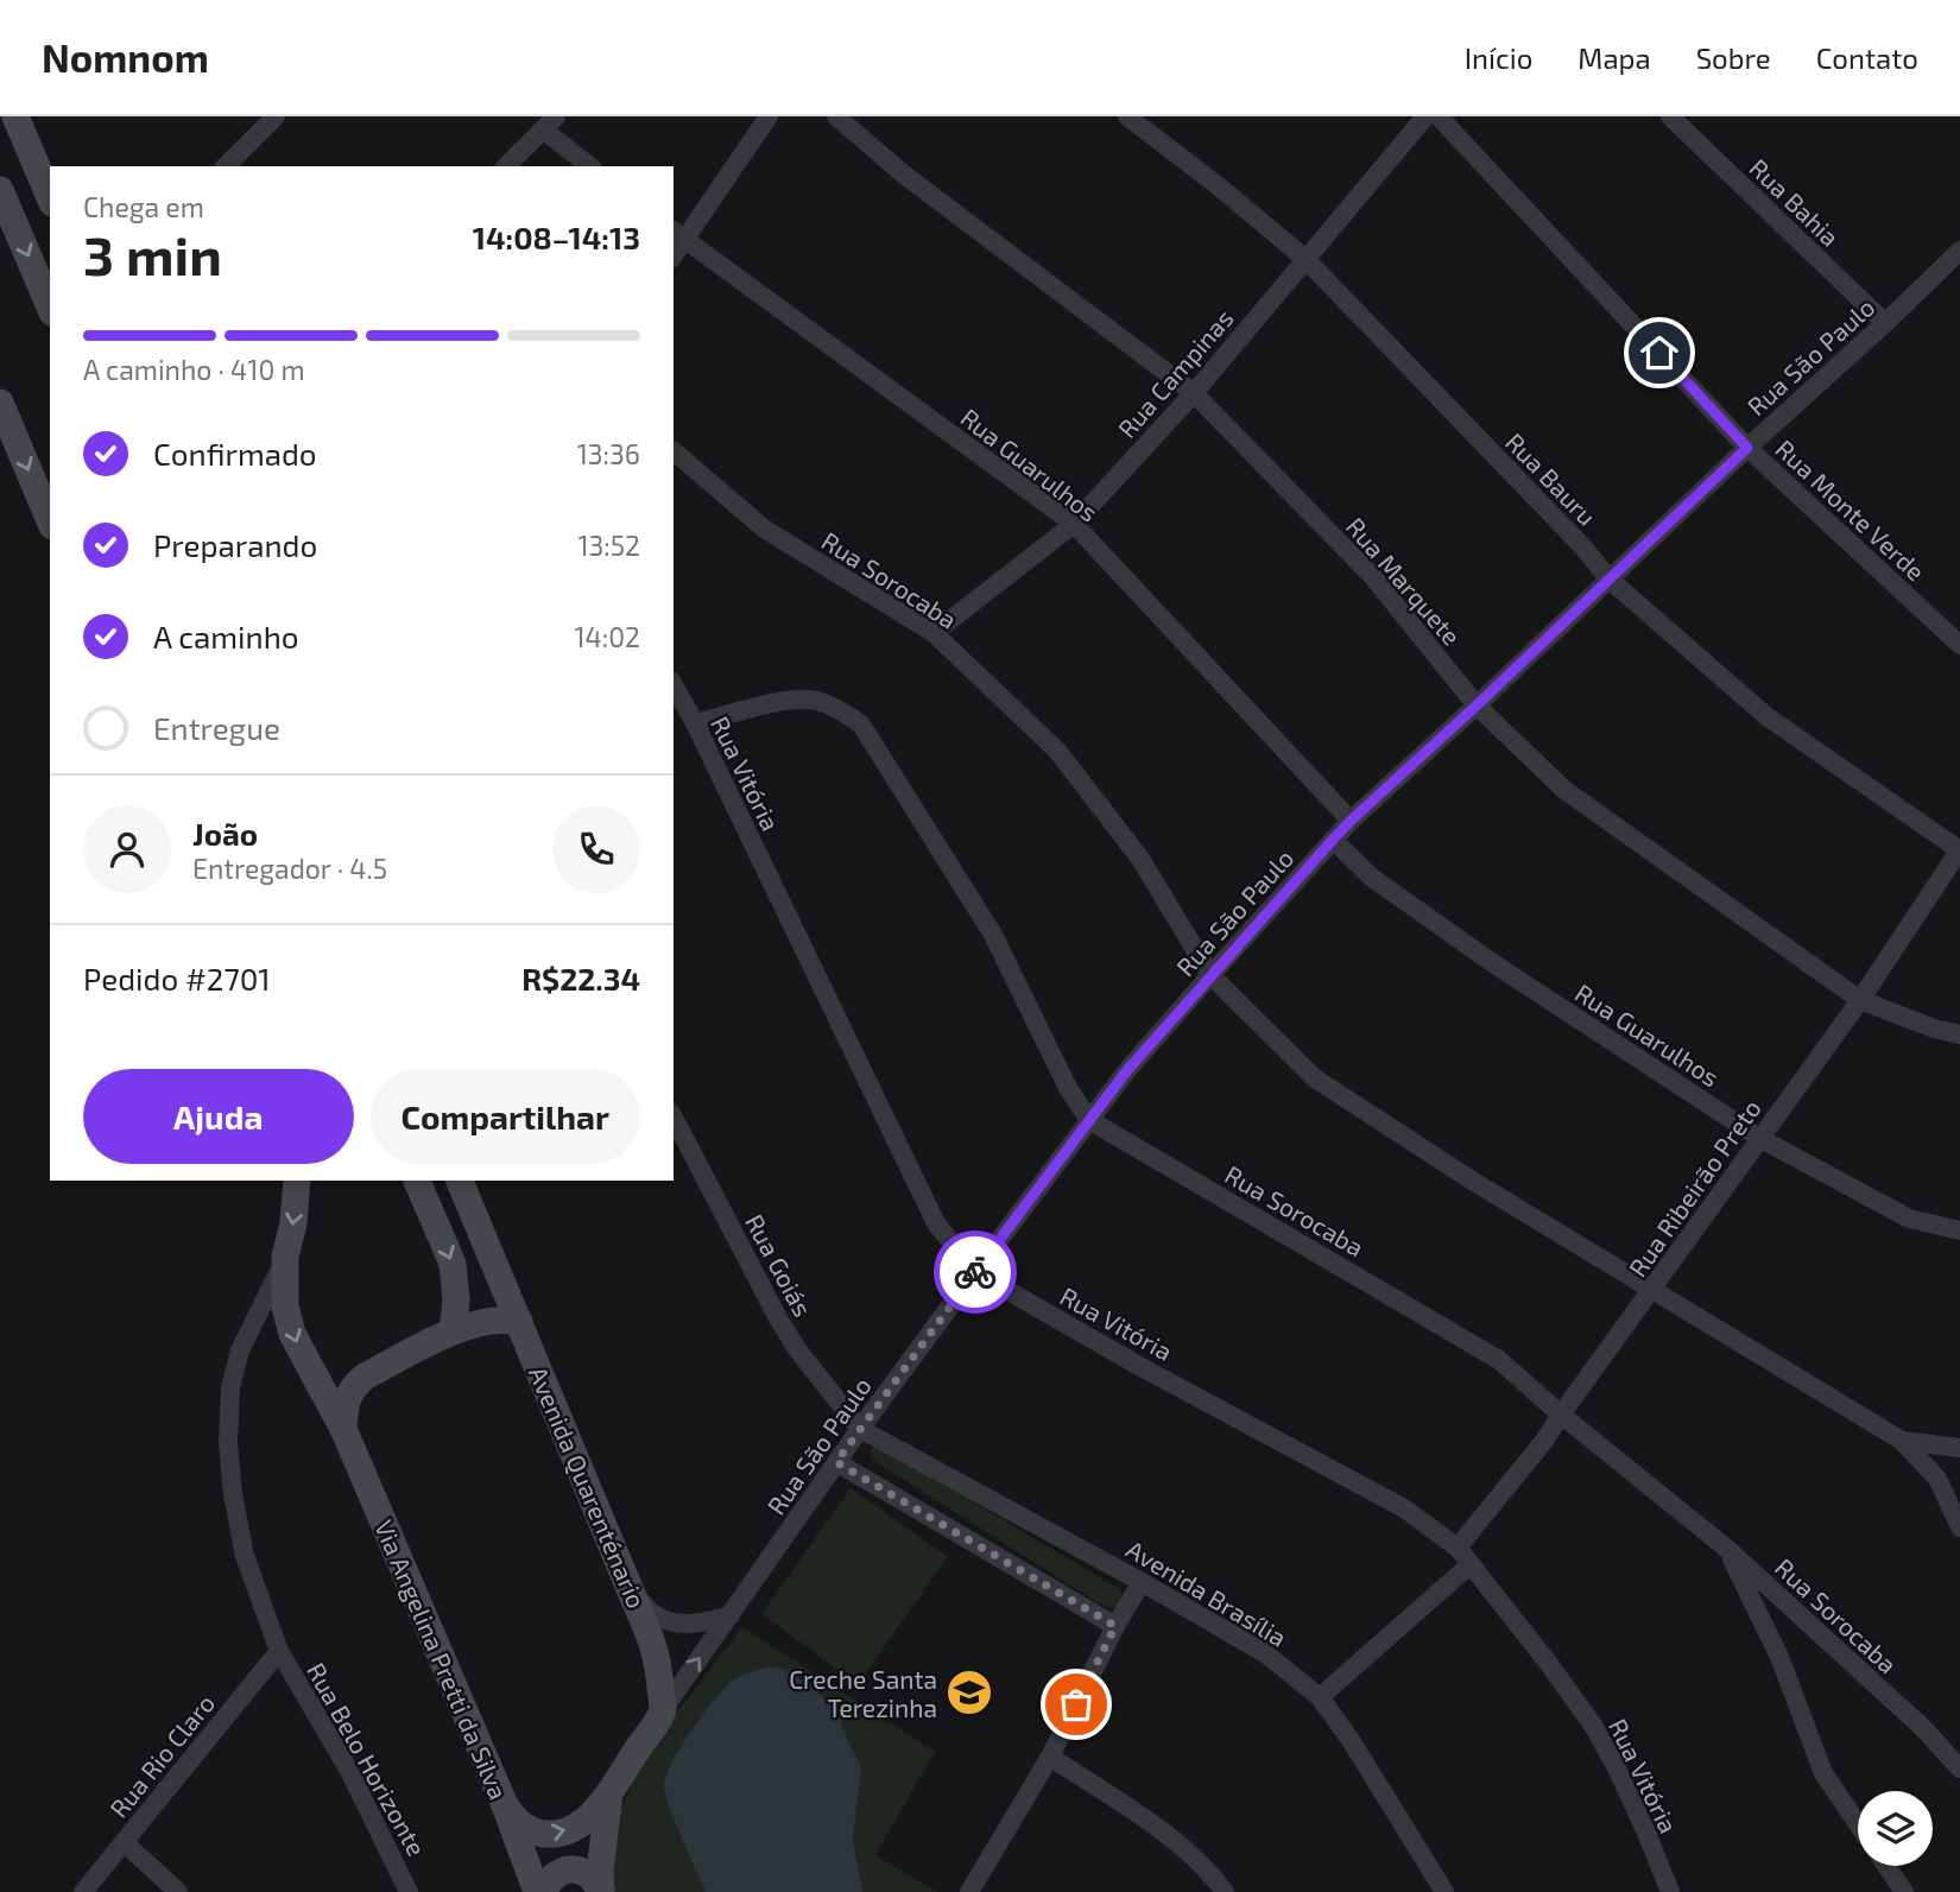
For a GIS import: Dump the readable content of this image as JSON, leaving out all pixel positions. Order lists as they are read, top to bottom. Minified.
{"streets":{"main road":["Avenida Quarenténario","Via Angelina Pretti da Silva"],"street":["Rua Bahia","Rua São Paulo","Rua Campinas","Rua Guarulhos","Rua Bauru","Rua Monte Verde","Rua Sorocaba","Rua Marquete","Rua Vitória","Rua Ribeirão Preto","Rua Goiás","Avenida Brasília","Rua Rio Claro","Rua Belo Horizonte"]},"crossings":[["Rua Bahia","Rua São Paulo"],["Rua São Paulo","Rua Guarulhos"],["Rua São Paulo","Rua Bauru"],["Rua São Paulo","Rua Monte Verde"],["Rua São Paulo","Rua Sorocaba"],["Rua São Paulo","Rua Marquete"],["Rua São Paulo","Rua Vitória"],["Rua São Paulo","Rua Goiás"],["Rua São Paulo","Avenida Quarenténario"],["Rua São Paulo","Avenida Brasília"],["Rua Campinas","Rua Guarulhos"],["Rua Campinas","Rua Bauru"],["Rua Campinas","Rua Sorocaba"],["Rua Campinas","Rua Marquete"],["Rua Guarulhos","Rua Ribeirão Preto"],["Rua Bauru","Rua Ribeirão Preto"],["Rua Sorocaba","Rua Vitória"],["Rua Sorocaba","Rua Ribeirão Preto"],["Rua Marquete","Rua Ribeirão Preto"],["Rua Vitória","Rua Ribeirão Preto"],["Rua Goiás","Avenida Brasília"],["Via Angelina Pretti da Silva","Rua Belo Horizonte"],["Rua Rio Claro","Rua Belo Horizonte"]],"places":{"school or university":["Creche Santa Terezinha"]},"page":{"header":"Nomnom","nav":["Início","Mapa","Sobre","Contato"],"heading":["3 min","Chega em","14:08–14:13"],"panel":["João","Entregador · 4.5","Pedido #2701","R$22.34"],"bar":"A caminho · 410 m","list":[["Confirmado","13:36"],["Preparando","13:52"],["A caminho","14:02"],"Entregue"],"buttons":["Ajuda","Compartilhar"]}}
